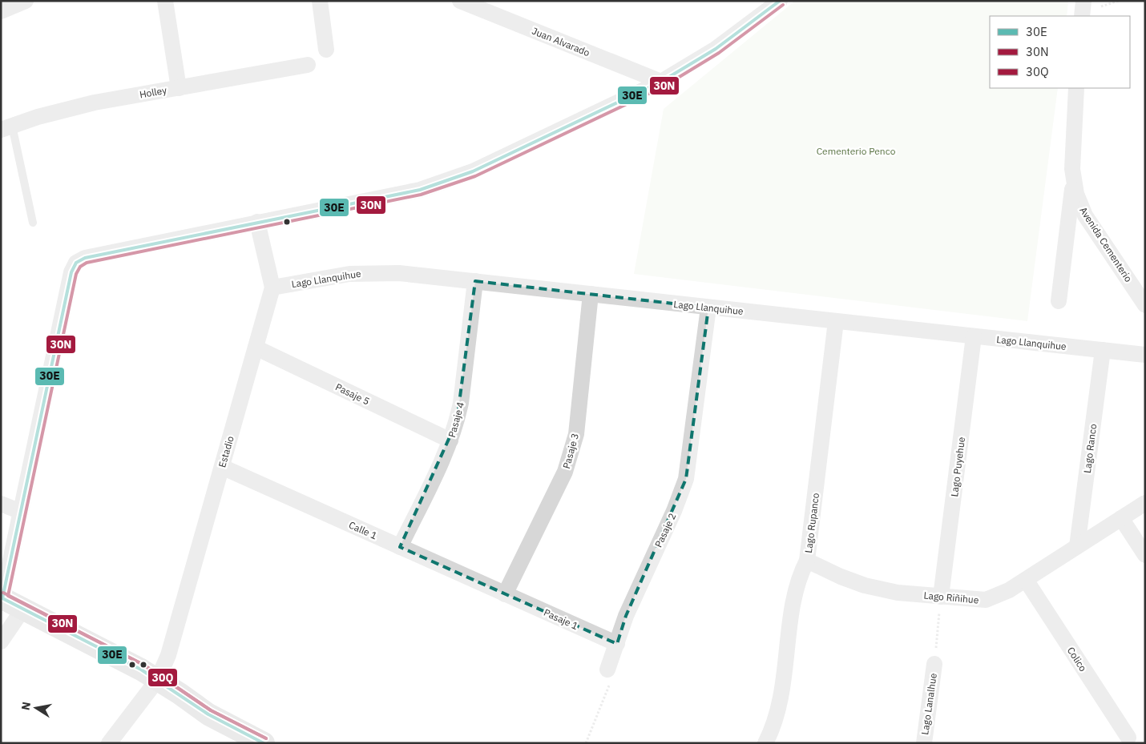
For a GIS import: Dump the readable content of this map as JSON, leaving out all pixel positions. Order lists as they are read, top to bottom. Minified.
{"streets":{"street":["Juan Alvarado","Holley","Avenida Cementerio","Lago Llanquihue","Pasaje 5","Pasaje 4","Lago Ranco","Pasaje 3","Estadio","Lago Puyehue","Lago Rupanco","Calle 1","Pasaje 2","Lago Riñihue","Pasaje 1","Colico","Lago Lanalhue"]},"crossings":[["Lago Llanquihue","Pasaje 4"],["Lago Llanquihue","Lago Ranco"],["Lago Llanquihue","Pasaje 3"],["Lago Llanquihue","Estadio"],["Lago Llanquihue","Lago Puyehue"],["Lago Llanquihue","Lago Rupanco"],["Lago Llanquihue","Pasaje 2"],["Pasaje 5","Pasaje 4"],["Pasaje 5","Estadio"],["Pasaje 4","Calle 1"],["Lago Ranco","Lago Riñihue"],["Pasaje 3","Calle 1"],["Pasaje 3","Pasaje 1"],["Estadio","Calle 1"],["Lago Puyehue","Lago Riñihue"],["Lago Rupanco","Lago Riñihue"],["Calle 1","Pasaje 1"],["Pasaje 2","Pasaje 1"],["Lago Riñihue","Colico"]],"parks":["Cementerio Penco"],"lines":["transit line 30E","transit line 30N","transit line 30Q"],"legend":["30E","30N","30Q"],"north":"left"}
